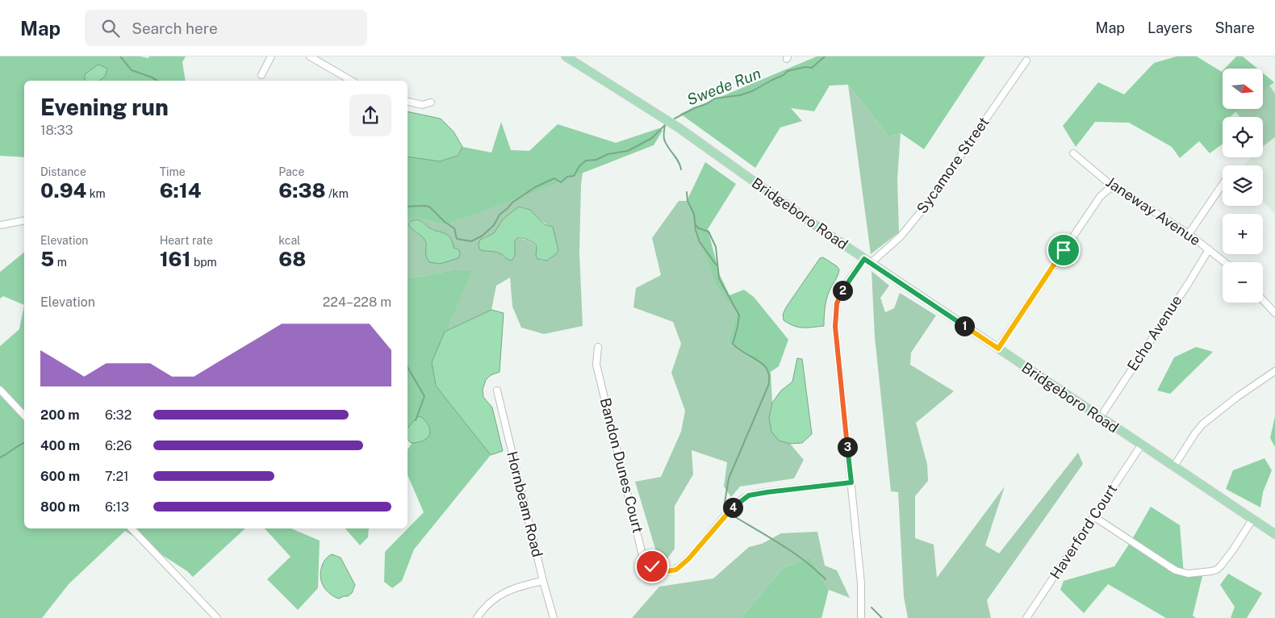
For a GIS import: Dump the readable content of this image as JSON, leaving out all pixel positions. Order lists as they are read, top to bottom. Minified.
{"streets":{"main road":["Bridgeboro Road"],"street":["Sycamore Street","Janeway Avenue","Echo Avenue","Bandon Dunes Court","Hornbeam Road","Haverford Court"]},"crossings":[["Sycamore Street","Bridgeboro Road"],["Sycamore Street","Bandon Dunes Court"],["Janeway Avenue","Echo Avenue"],["Bridgeboro Road","Echo Avenue"],["Bridgeboro Road","Haverford Court"]],"water":["Swede Run"],"north":"right","page":{"header":"Map","search":"Search here","nav":["Map","Layers","Share"],"map_buttons":["+","−"],"heading":["Evening run","18:33"],"stats":[["Distance","0.94 km"],["Time","6:14"],["Pace","6:38 /km"],["Elevation","5 m"],["Heart rate","161 bpm"],["kcal","68"]],"pins":["2","1","3","4"],"chart":["Elevation","224–228 m"],"list":[{"name":"200 m","note":"6:32"},{"name":"400 m","note":"6:26"},{"name":"600 m","note":"7:21"},{"name":"800 m","note":"6:13"}]}}
